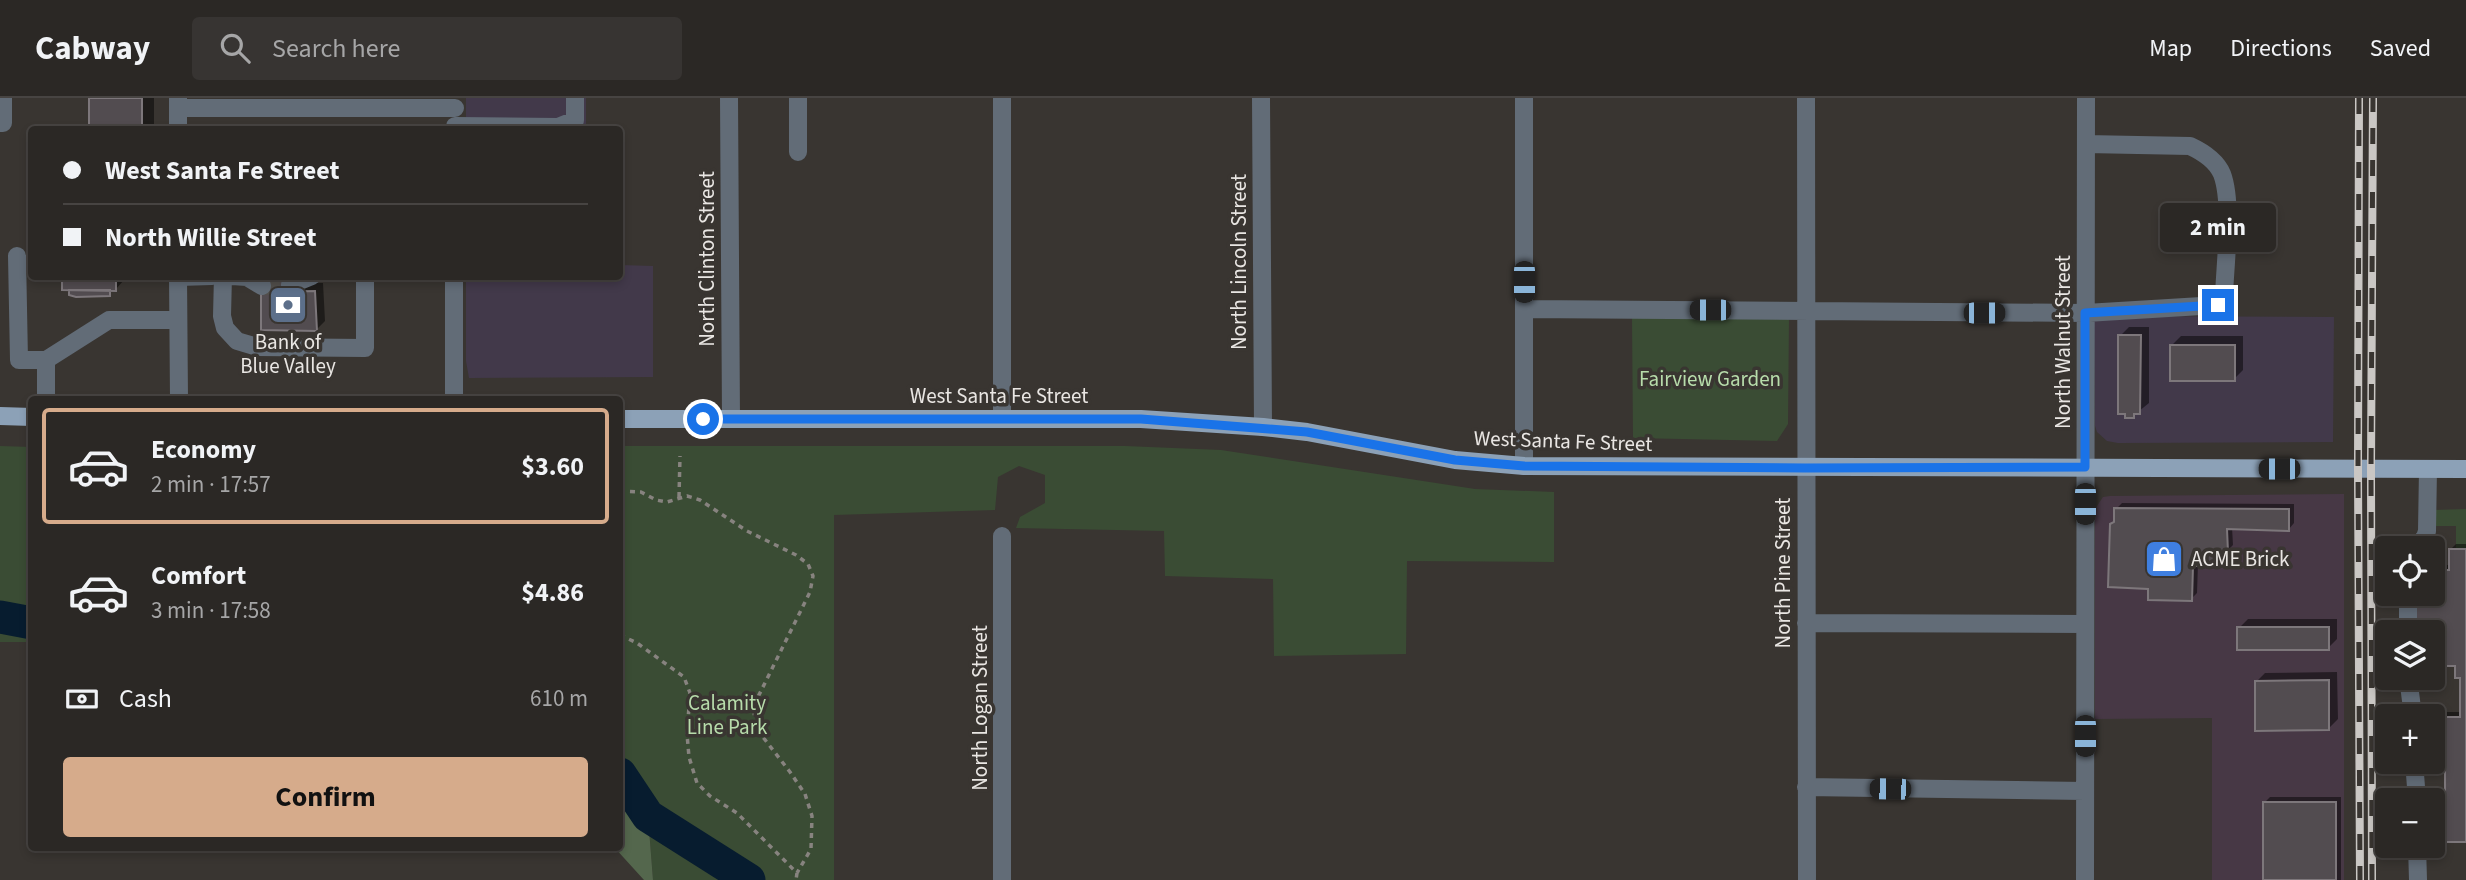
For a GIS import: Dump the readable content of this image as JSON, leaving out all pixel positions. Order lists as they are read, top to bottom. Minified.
{"streets":{"main road":["West Santa Fe Street"],"street":["North Clinton Street","North Lincoln Street","North Walnut Street","North Pine Street","North Logan Street"]},"crossings":[["North Clinton Street","West Santa Fe Street"],["North Lincoln Street","West Santa Fe Street"],["North Walnut Street","West Santa Fe Street"],["West Santa Fe Street","North Pine Street"]],"parks":["Fairview Garden","Calamity Line Park"],"places":{"bank":["Bank of Blue Valley"],"shop":["ACME Brick"]},"page":{"header":"Cabway","search":"Search here","nav":["Map","Directions","Saved"],"banner":["West Santa Fe Street","North Willie Street"],"bubble":"2 min","list":[{"name":"Economy","note":"2 min · 17:57","value":"$3.60"},{"name":"Comfort","note":"3 min · 17:58","value":"$4.86"}],"map_buttons":["+","−"],"pay":["Cash","610 m"],"buttons":"Confirm"}}
